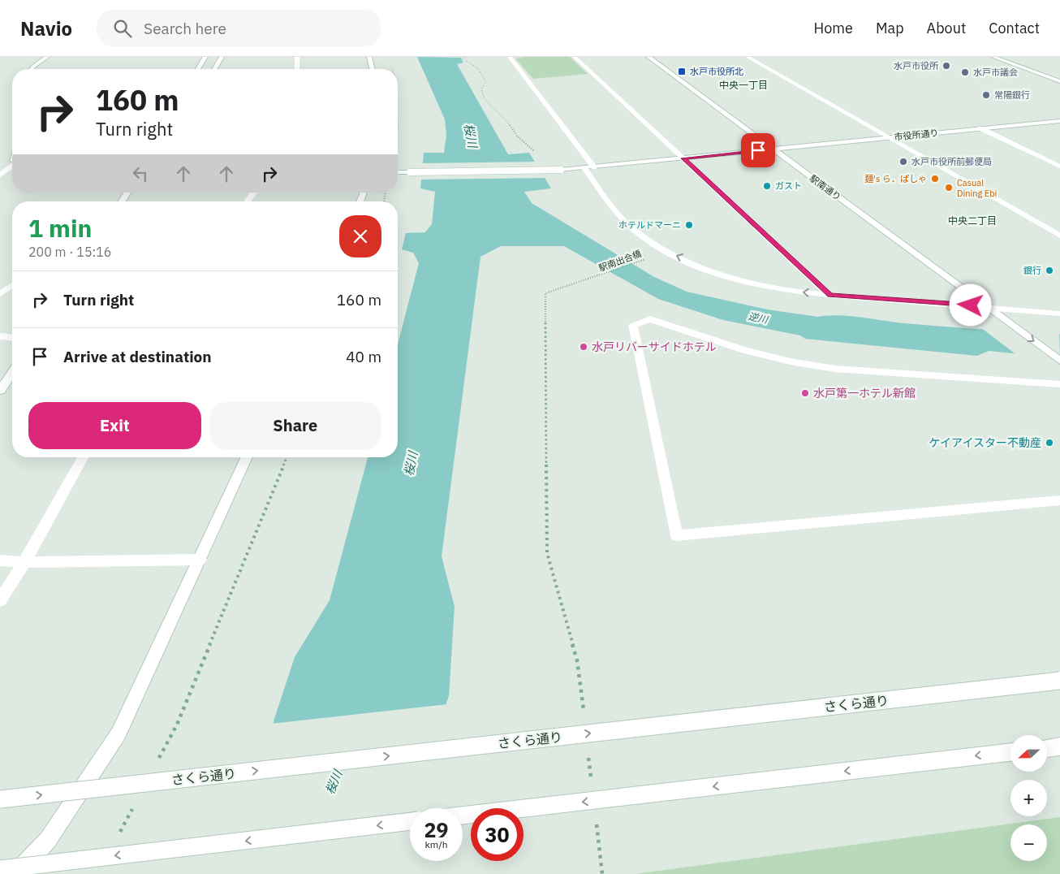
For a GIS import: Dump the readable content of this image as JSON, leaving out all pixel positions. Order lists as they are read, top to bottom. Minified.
{"streets":{"street":["市役所通り","駅南通り","さくら通り"],"path":["駅南出合橋"]},"crossings":[["市役所通り","駅南通り"]],"districts":["中央一丁目","中央二丁目"],"water":["桜川","逆川"],"places":{"other":["水戸市役所","水戸市議会","常陽銀行","水戸市役所前郵便局","麺's ら．ぱしゃ","ガスト","Casual Dining Ebi","ホテルドマーニ","銀行","水戸リバーサイドホテル","水戸第一ホテル新館","ケイアイスター不動産"],"transit":["水戸市役所北"]},"north":"left","page":{"header":"Navio","search":"Search here","nav":["Home","Map","About","Contact"],"turn":["160 m","Turn right"],"heading":["1 min","200 m · 15:16"],"list":[{"name":"Turn right","value":"160 m"},{"name":"Arrive at destination","value":"40 m"}],"buttons":["Exit","Share"],"map_buttons":["+","−"],"speed":"29 km/h","limit":"30"}}
